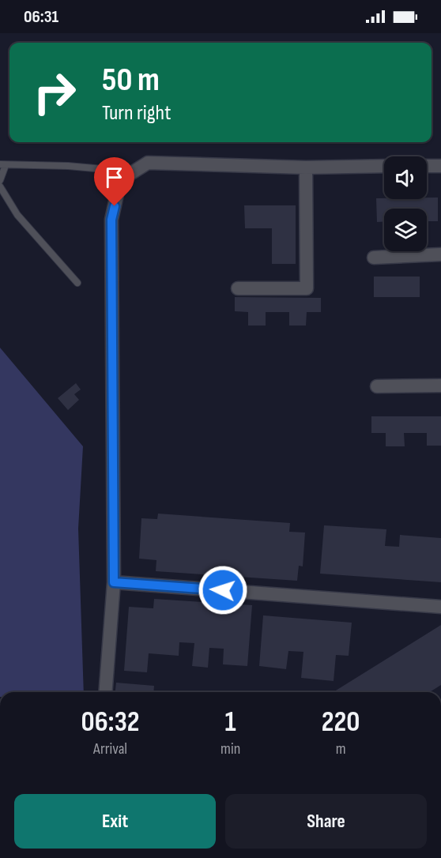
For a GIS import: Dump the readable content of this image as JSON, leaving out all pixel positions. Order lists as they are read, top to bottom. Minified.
{"page":{"status":"06:31","turn":["50 m","Turn right"],"eta":["06:32","Arrival","1","min","220","m"],"buttons":["Exit","Share"]}}
